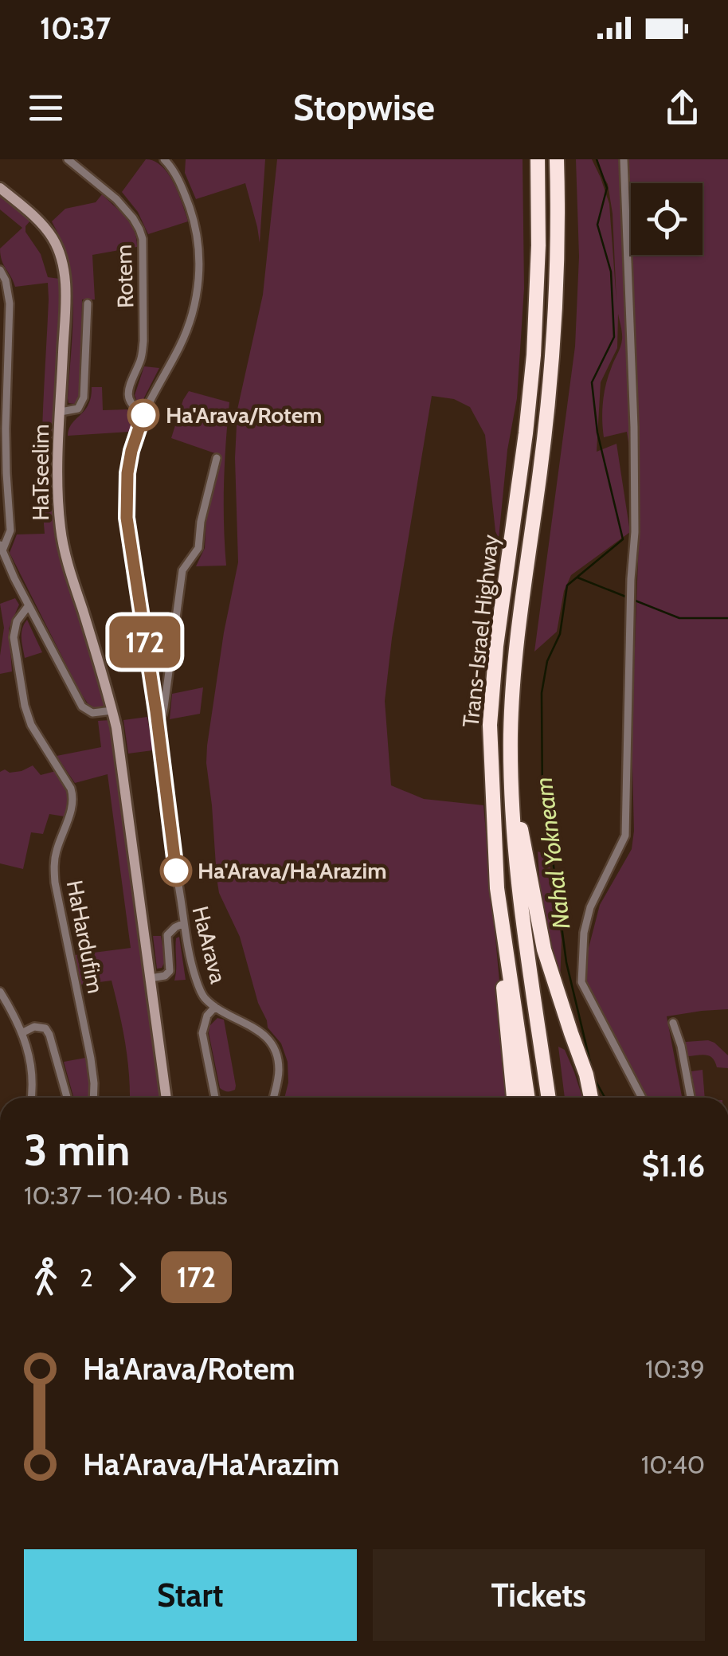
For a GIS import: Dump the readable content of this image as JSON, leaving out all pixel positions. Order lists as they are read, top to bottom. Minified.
{"streets":{"highway":["Trans-Israel Highway"],"street":["Rotem","HaTseelim","HaHardufim","HaArava"]},"crossings":[["Rotem","HaArava"]],"water":["Nahal Yokneam"],"places":["Ha'Arava/Rotem","Ha'Arava/Ha'Arazim"],"lines":["bus line 172"],"page":{"status":"10:37","header":"Stopwise","on_map":"172","heading":["3 min","10:37 – 10:40 · Bus","$1.16"],"legs":["2","172"],"list":[{"name":"Ha'Arava/Rotem","value":"10:39"},{"name":"Ha'Arava/Ha'Arazim","value":"10:40"}],"buttons":["Start","Tickets"]}}
